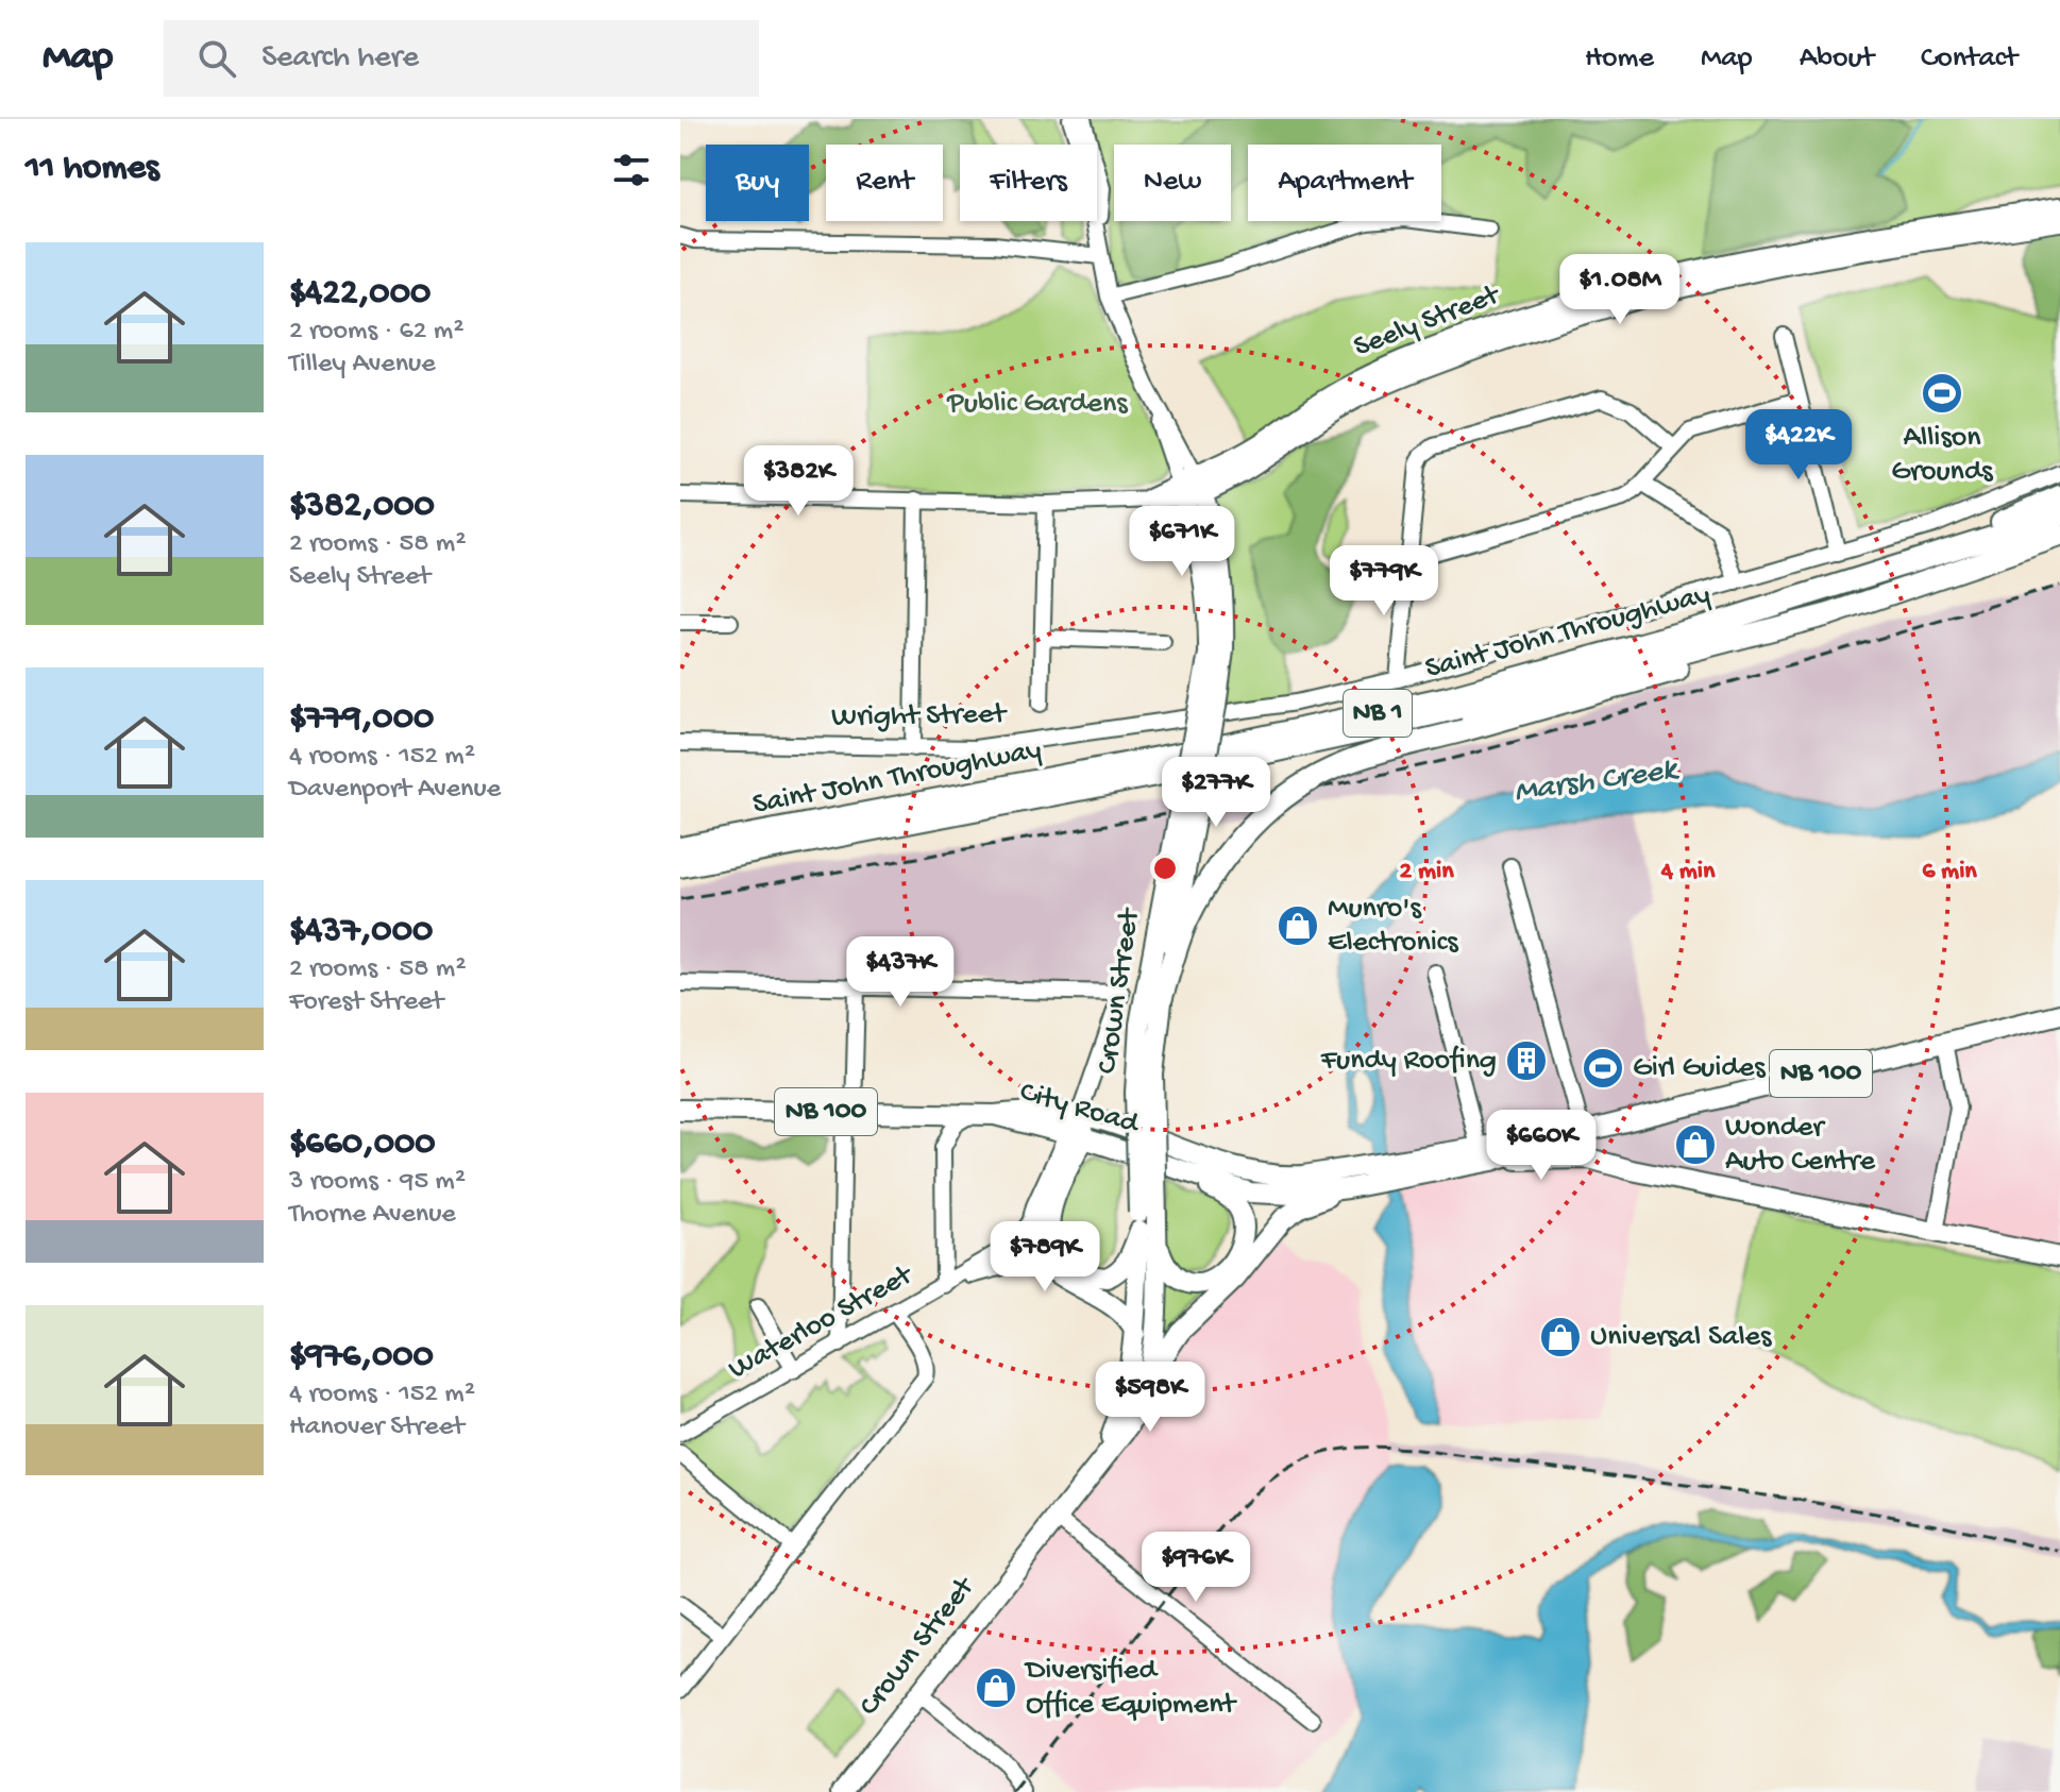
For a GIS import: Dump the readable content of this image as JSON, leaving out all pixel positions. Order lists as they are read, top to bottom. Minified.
{"streets":{"highway":["Saint John Throughway","NB 1"],"main road":["Seely Street","Crown Street","NB 100","City Road"],"street":["Wright Street","Waterloo Street"]},"crossings":[["Seely Street","Crown Street"],["NB 100","City Road"]],"water":["Marsh Creek"],"parks":["Public Gardens"],"places":{"sports":["Allison Grounds","Girl Guides"],"shop":["Munro's Electronics","Wonder Auto Centre","Universal Sales","Diversified Office Equipment"],"building":["Fundy Roofing"]},"page":{"header":"Map","search":"Search here","nav":["Home","Map","About","Contact"],"heading":"11 homes","chip":["Buy","Rent","Filters","New","Apartment"],"list":[{"name":"$422,000","note":"2 rooms · 62 m² · Tilley Avenue"},{"name":"$382,000","note":"2 rooms · 58 m² · Seely Street"},{"name":"$779,000","note":"4 rooms · 152 m² · Davenport Avenue"},{"name":"$437,000","note":"2 rooms · 58 m² · Forest Street"},{"name":"$660,000","note":"3 rooms · 95 m² · Thorne Avenue"},{"name":"$976,000","note":"4 rooms · 152 m² · Hanover Street"}],"price":["$1.08M","$422K","$382K","$671K","$779K","$277K","$437K","$660K","$789K","$598K","$976K"]},"rings":["2 min","4 min","6 min"]}
